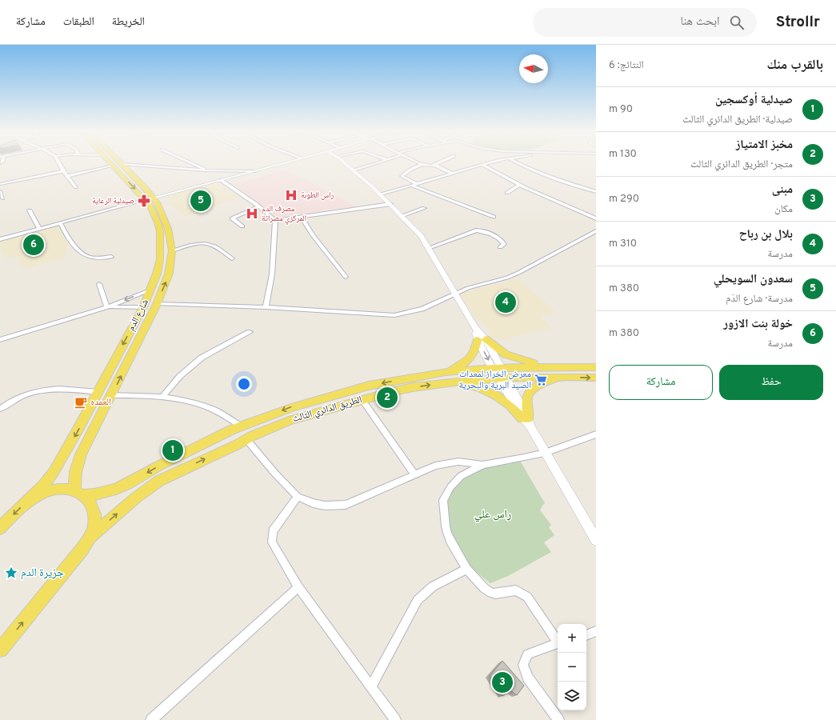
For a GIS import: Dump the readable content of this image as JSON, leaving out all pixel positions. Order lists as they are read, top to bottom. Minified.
{"streets":{"main road":["شارع الدَم","الطريق الدائري الثالث"]},"crossings":[["شارع الدَم","الطريق الدائري الثالث"]],"parks":["راس علي"],"places":{"hospital":["راس الطوبة","مصرف الدم المركزي مصراتة"],"pharmacy":["صيدلية الرعاية"],"supermarket":["معرض الخراز لمعدات الصيد البرية والبحرية"],"cafe":["العمده"],"place":["جزيرة الدم"]},"north":"left","page":{"header":"Strollr","search":"ابحث هنا","nav":["الخريطة","الطبقات","مشاركة"],"heading":["بالقرب منك","النتائج: 6"],"list":[{"mark":"1","name":"صيدلية أوكسجين","note":"صيدلية · الطريق الدائري الثالث","value":"90 m"},{"mark":"2","name":"مخبز اﻻمتياز","note":"متجر · الطريق الدائري الثالث","value":"130 m"},{"mark":"3","name":"مبنى","note":"مكان","value":"290 m"},{"mark":"4","name":"بلال بن رباح","note":"مدرسة","value":"310 m"},{"mark":"5","name":"سعدون السويحلي","note":"مدرسة · شارع الدَم","value":"380 m"},{"mark":"6","name":"خولة بنت الازور","note":"مدرسة","value":"380 m"}],"pins":["5","6","4","2","1","3"],"buttons":["حفظ","مشاركة"],"map_buttons":["+","−"]}}
